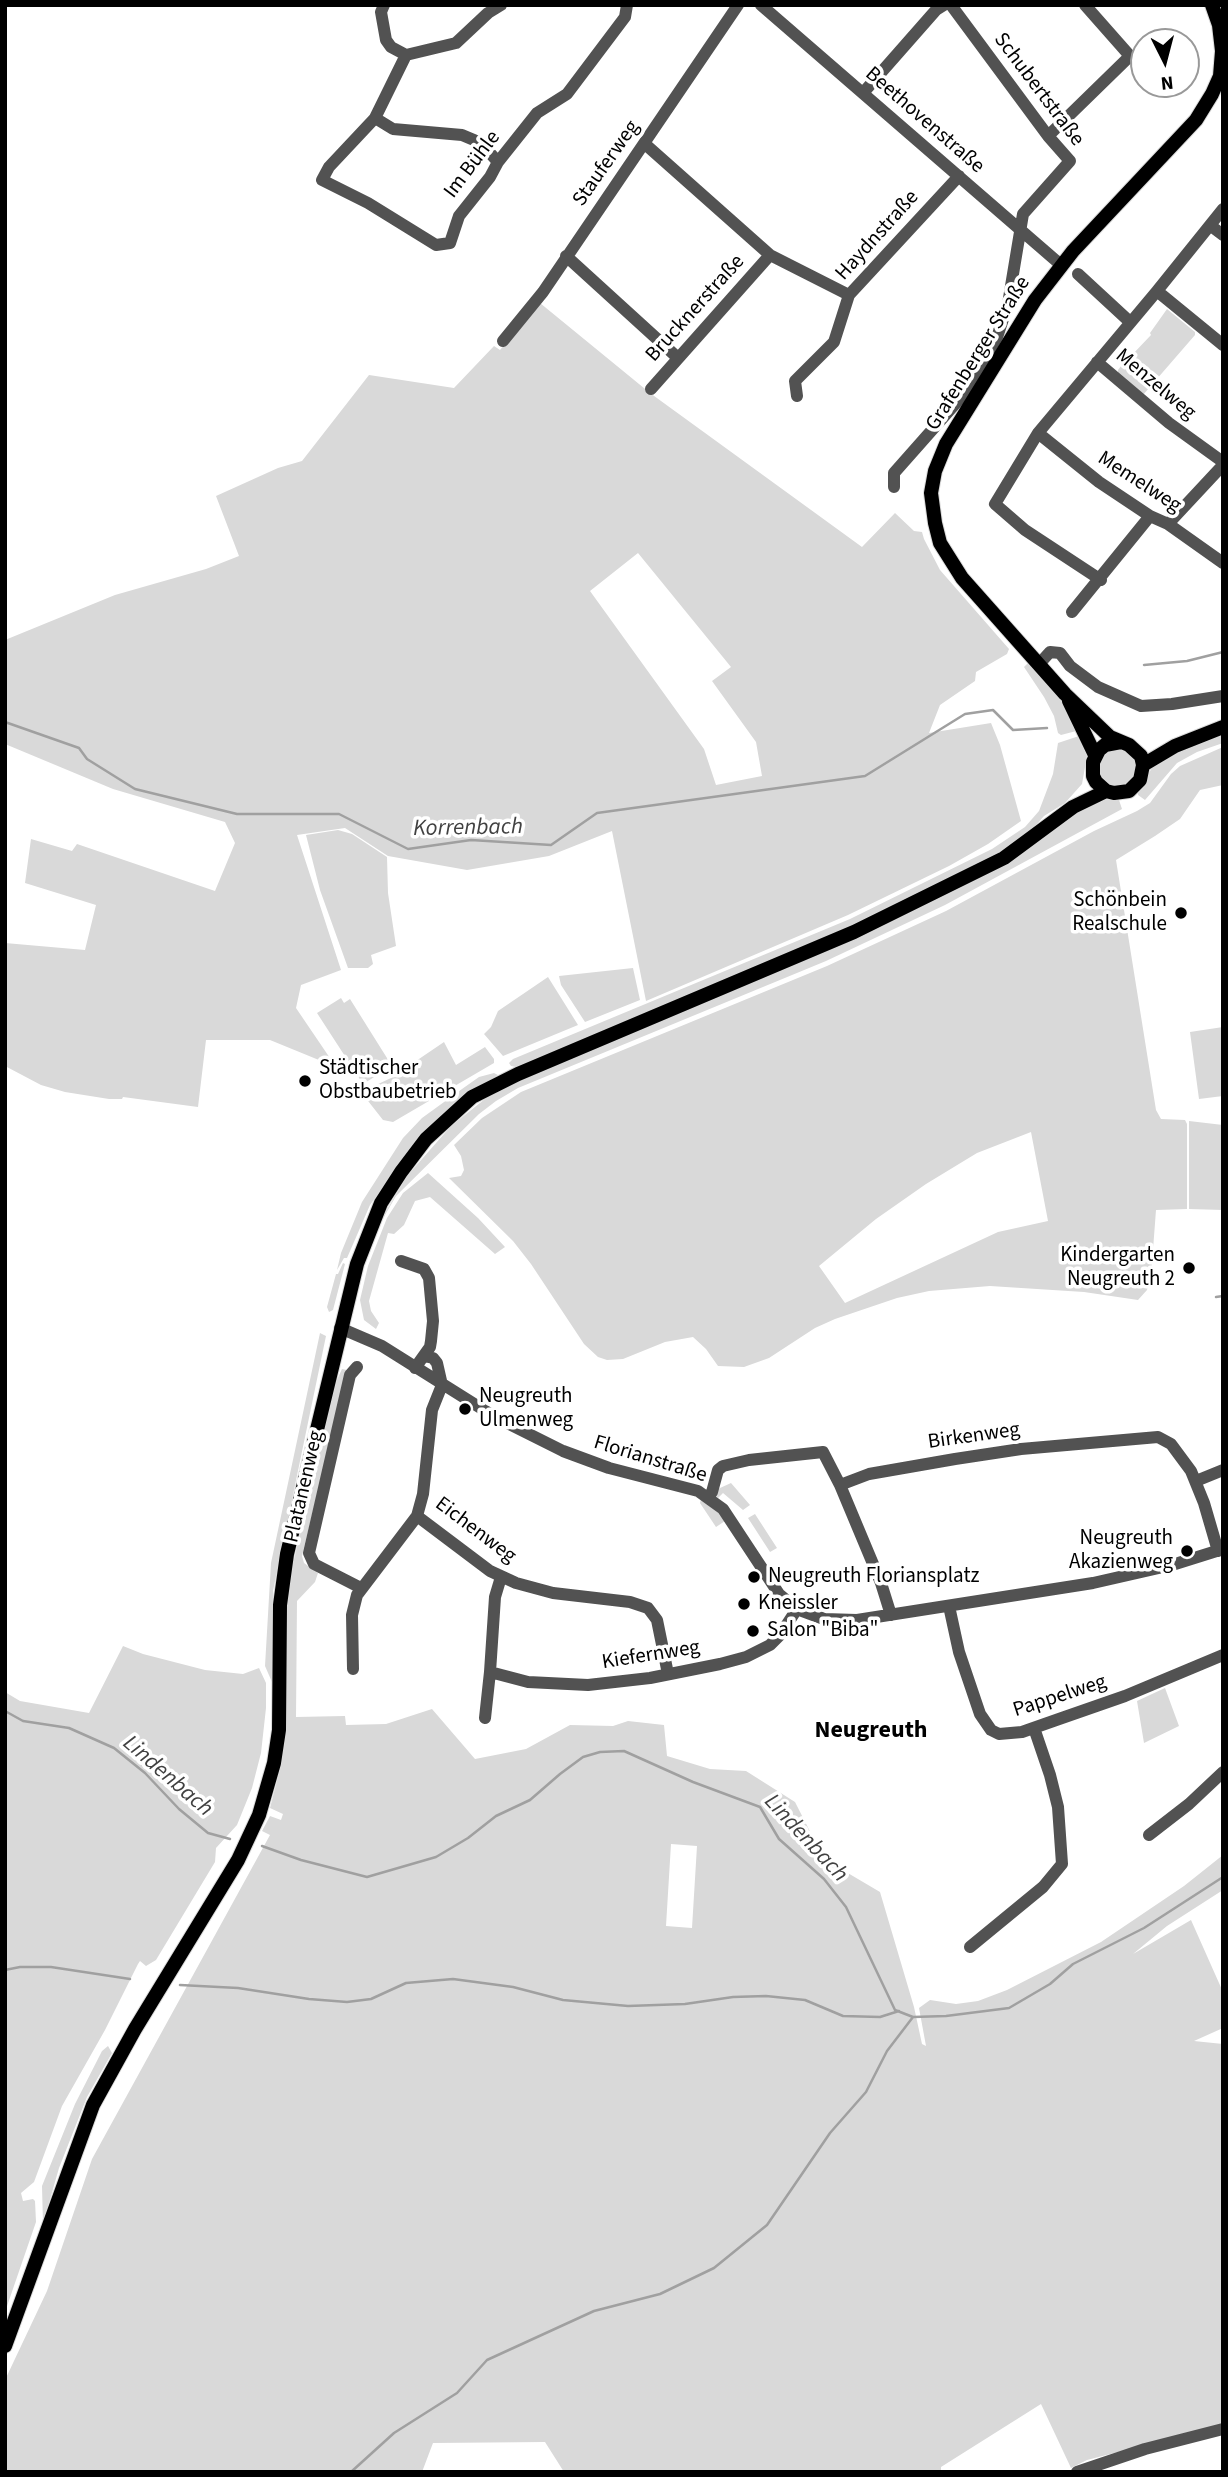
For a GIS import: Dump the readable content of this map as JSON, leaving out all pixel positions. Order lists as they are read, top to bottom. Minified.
{"streets":{"main road":["Grafenberger Straße"],"street":["Schubertstraße","Beethovenstraße","Stauferweg","Im Bühle","Haydnstraße","Brucknerstraße","Menzelweg","Memelweg","Birkenweg","Florianstraße","Platanenweg","Eichenweg","Kiefernweg","Pappelweg"]},"crossings":[["Schubertstraße","Beethovenstraße"],["Beethovenstraße","Haydnstraße"],["Beethovenstraße","Grafenberger Straße"],["Birkenweg","Florianstraße"],["Florianstraße","Eichenweg"],["Florianstraße","Kiefernweg"],["Florianstraße","Pappelweg"],["Eichenweg","Kiefernweg"]],"districts":["Neugreuth"],"water":["Korrenbach","Lindenbach"],"places":["Schönbein Realschule","Städtischer Obstbaubetrieb","Kindergarten Neugreuth 2","Neugreuth Ulmenweg","Neugreuth Akazienweg","Neugreuth Floriansplatz","Kneissler","Salon \"Biba\""],"north":"bottom"}
